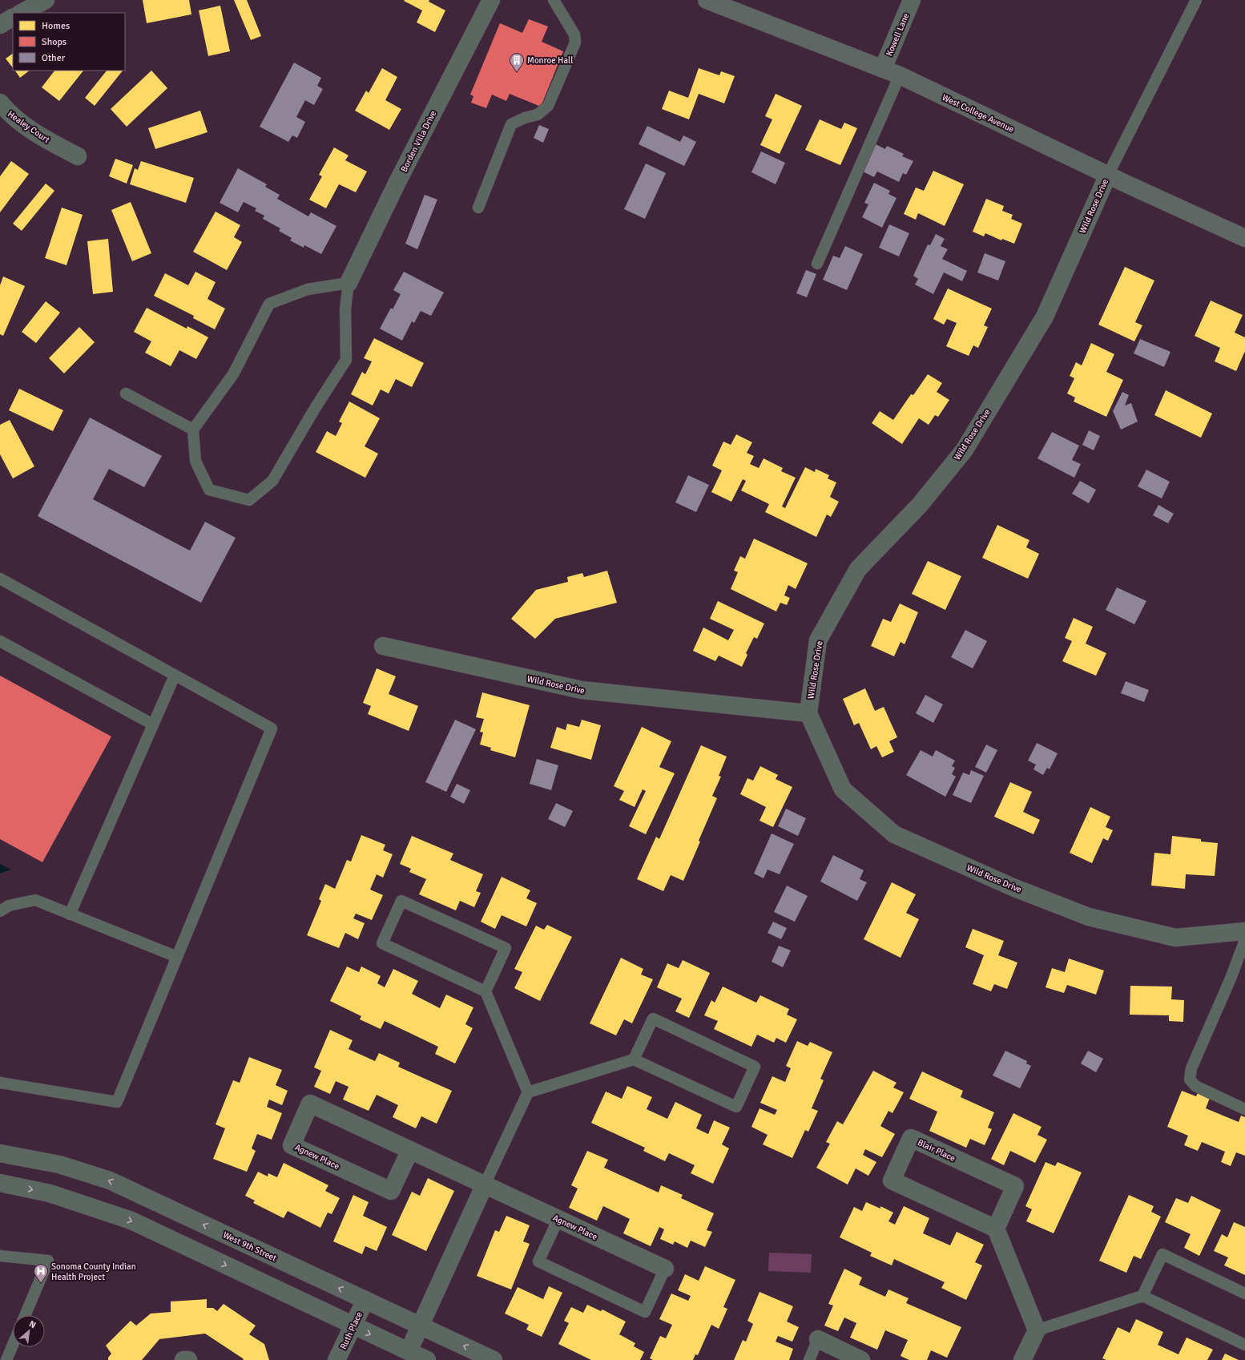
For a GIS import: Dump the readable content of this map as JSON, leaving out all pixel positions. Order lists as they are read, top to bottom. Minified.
{"streets":{"main road":["West College Avenue"],"street":["Kowell Lane","Healey Court","Borden Villa Drive","Wild Rose Drive","Blair Place","Agnew Place","West 9th Street","Ruth Place"]},"crossings":[["Kowell Lane","West College Avenue"],["West College Avenue","Wild Rose Drive"],["West 9th Street","Ruth Place"]],"places":{"building":["Monroe Hall"],"hospital":["Sonoma County Indian Health Project"]},"legend":["Homes","Shops","Other"],"north":"top right"}
